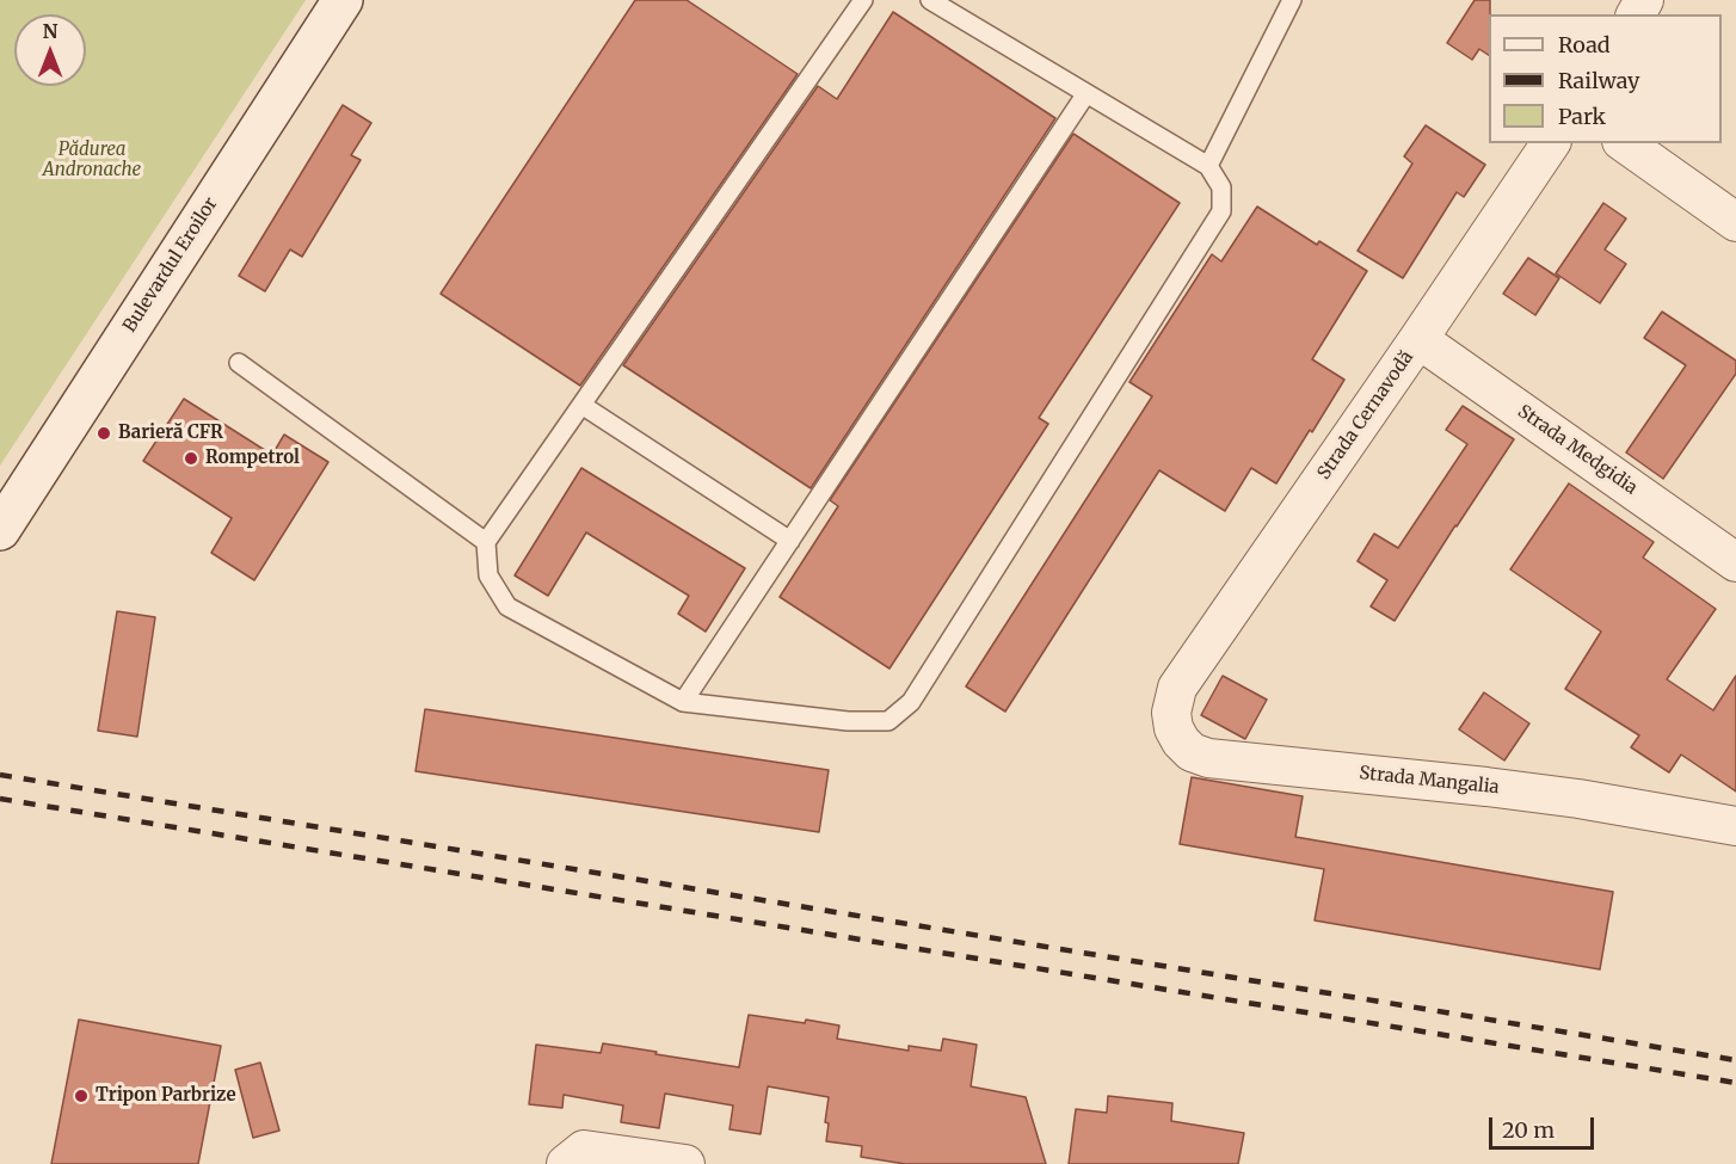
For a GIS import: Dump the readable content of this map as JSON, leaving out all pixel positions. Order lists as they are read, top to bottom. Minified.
{"streets":{"main road":["Bulevardul Eroilor"],"street":["Strada Cernavodă","Strada Medgidia","Strada Mangalia"]},"crossings":[["Strada Cernavodă","Strada Medgidia"],["Strada Cernavodă","Strada Mangalia"]],"parks":["Pădurea Andronache"],"places":["Barieră CFR","Rompetrol","Tripon Parbrize"],"legend":["Road","Railway","Park"],"scale_bar":"20 m","north":"top"}
